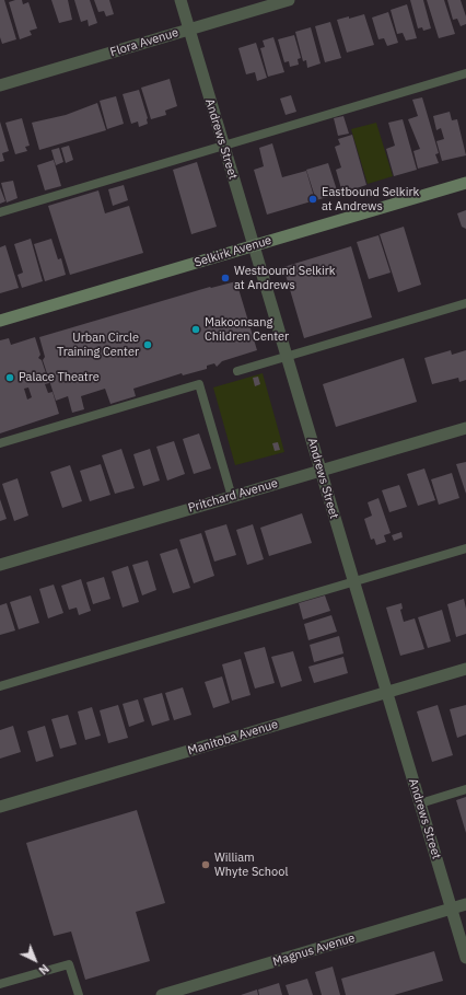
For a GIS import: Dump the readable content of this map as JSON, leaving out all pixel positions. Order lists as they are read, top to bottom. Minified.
{"streets":{"main road":["Selkirk Avenue"],"street":["Flora Avenue","Andrews Street","Pritchard Avenue","Manitoba Avenue","Magnus Avenue"]},"crossings":[["Flora Avenue","Andrews Street"],["Andrews Street","Selkirk Avenue"],["Andrews Street","Pritchard Avenue"],["Andrews Street","Manitoba Avenue"],["Andrews Street","Magnus Avenue"]],"places":["Eastbound Selkirk at Andrews","Westbound Selkirk at Andrews","Makoonsang Children Center","Urban Circle Training Center","Palace Theatre","William Whyte School"],"north":"bottom right"}
